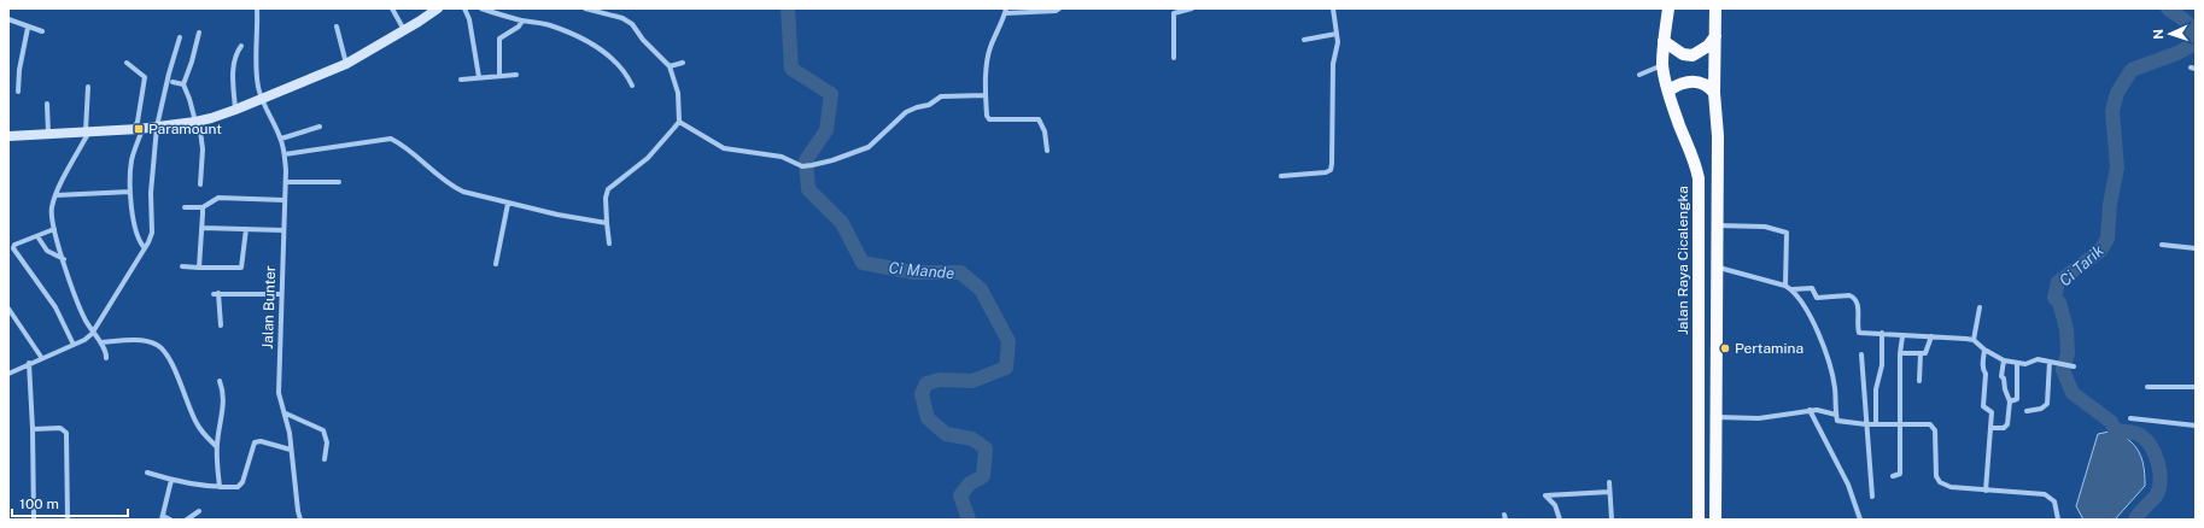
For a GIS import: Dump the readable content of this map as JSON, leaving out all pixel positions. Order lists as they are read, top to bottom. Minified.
{"streets":{"highway":["Jalan Raya Cicalengka"],"street":["Jalan Bunter"]},"water":["Ci Tarik","Ci Mande"],"places":{"transit":["Paramount"],"other":["Pertamina"]},"scale_bar":"100 m","north":"left"}
